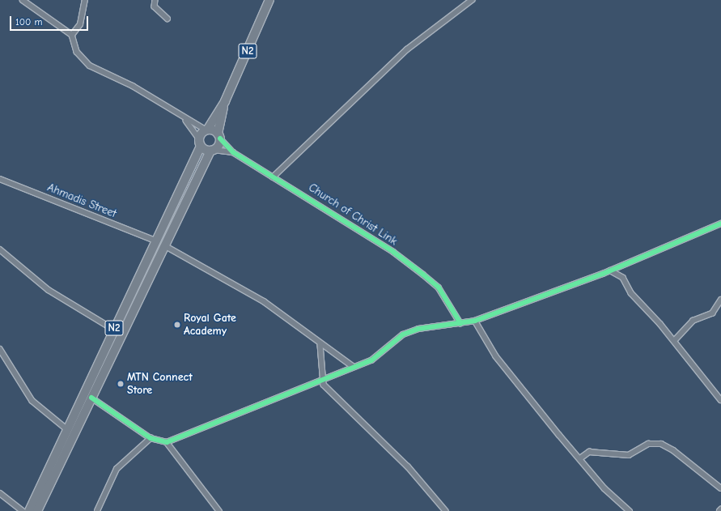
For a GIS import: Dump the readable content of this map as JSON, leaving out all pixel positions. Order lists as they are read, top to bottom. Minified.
{"streets":{"highway":["N2"],"street":["Ahmadis Street","Church of Christ Link"]},"crossings":[["N2","Ahmadis Street"],["N2","Church of Christ Link"]],"places":["Royal Gate Academy","MTN Connect Store"],"scale_bar":"100 m"}
